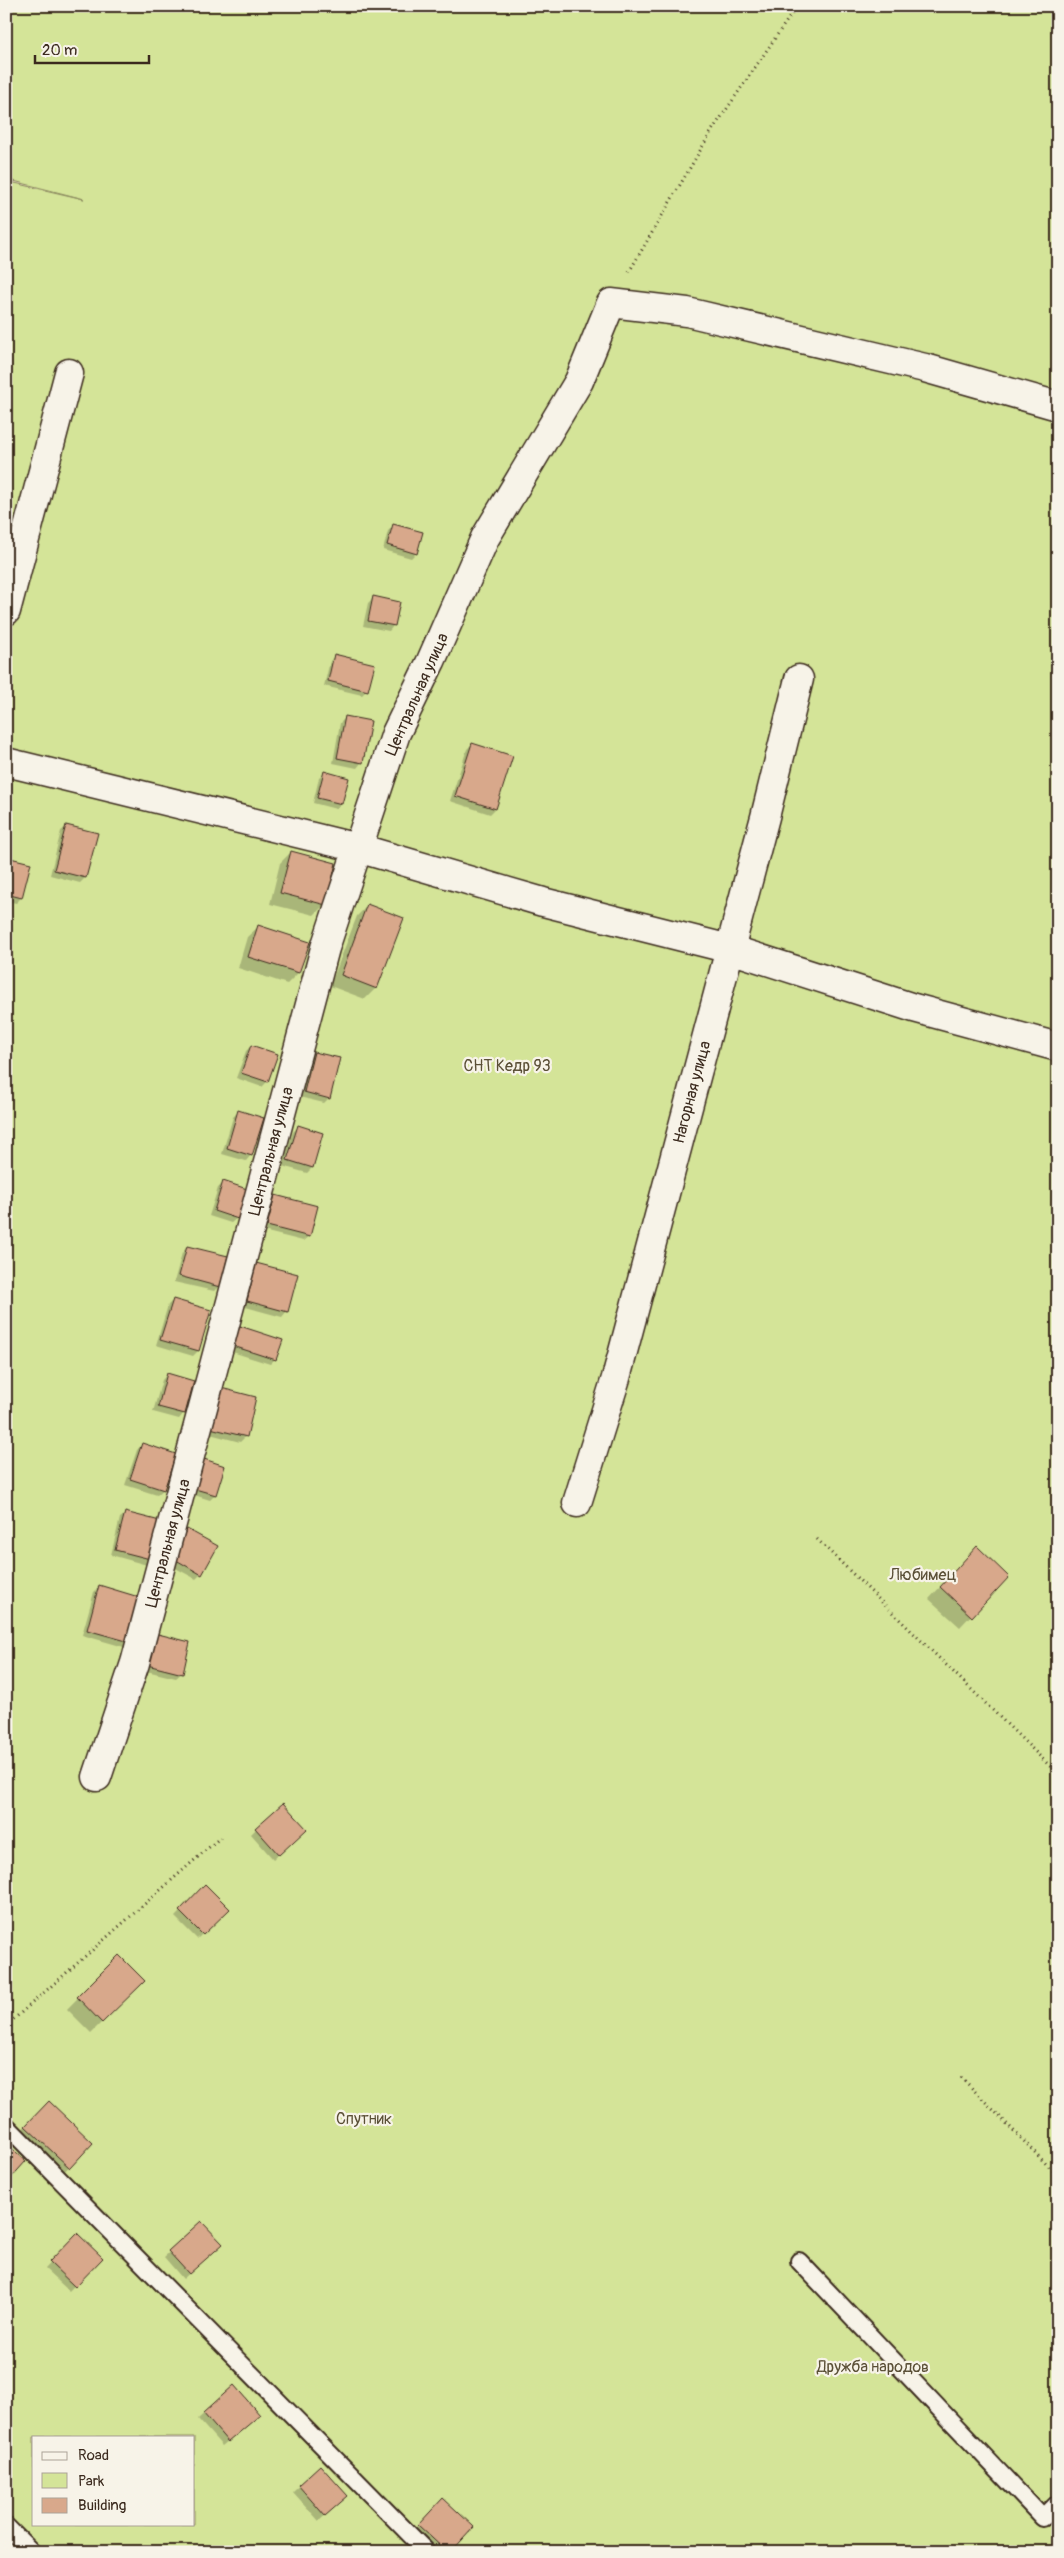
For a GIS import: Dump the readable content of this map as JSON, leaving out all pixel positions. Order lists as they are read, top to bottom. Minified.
{"streets":{"street":["Центральная улица","Нагорная улица"]},"parks":["СНТ Кедр 93","Любимец","Спутник","Дружба народов"],"legend":["Road","Park","Building"],"scale_bar":"20 m"}
